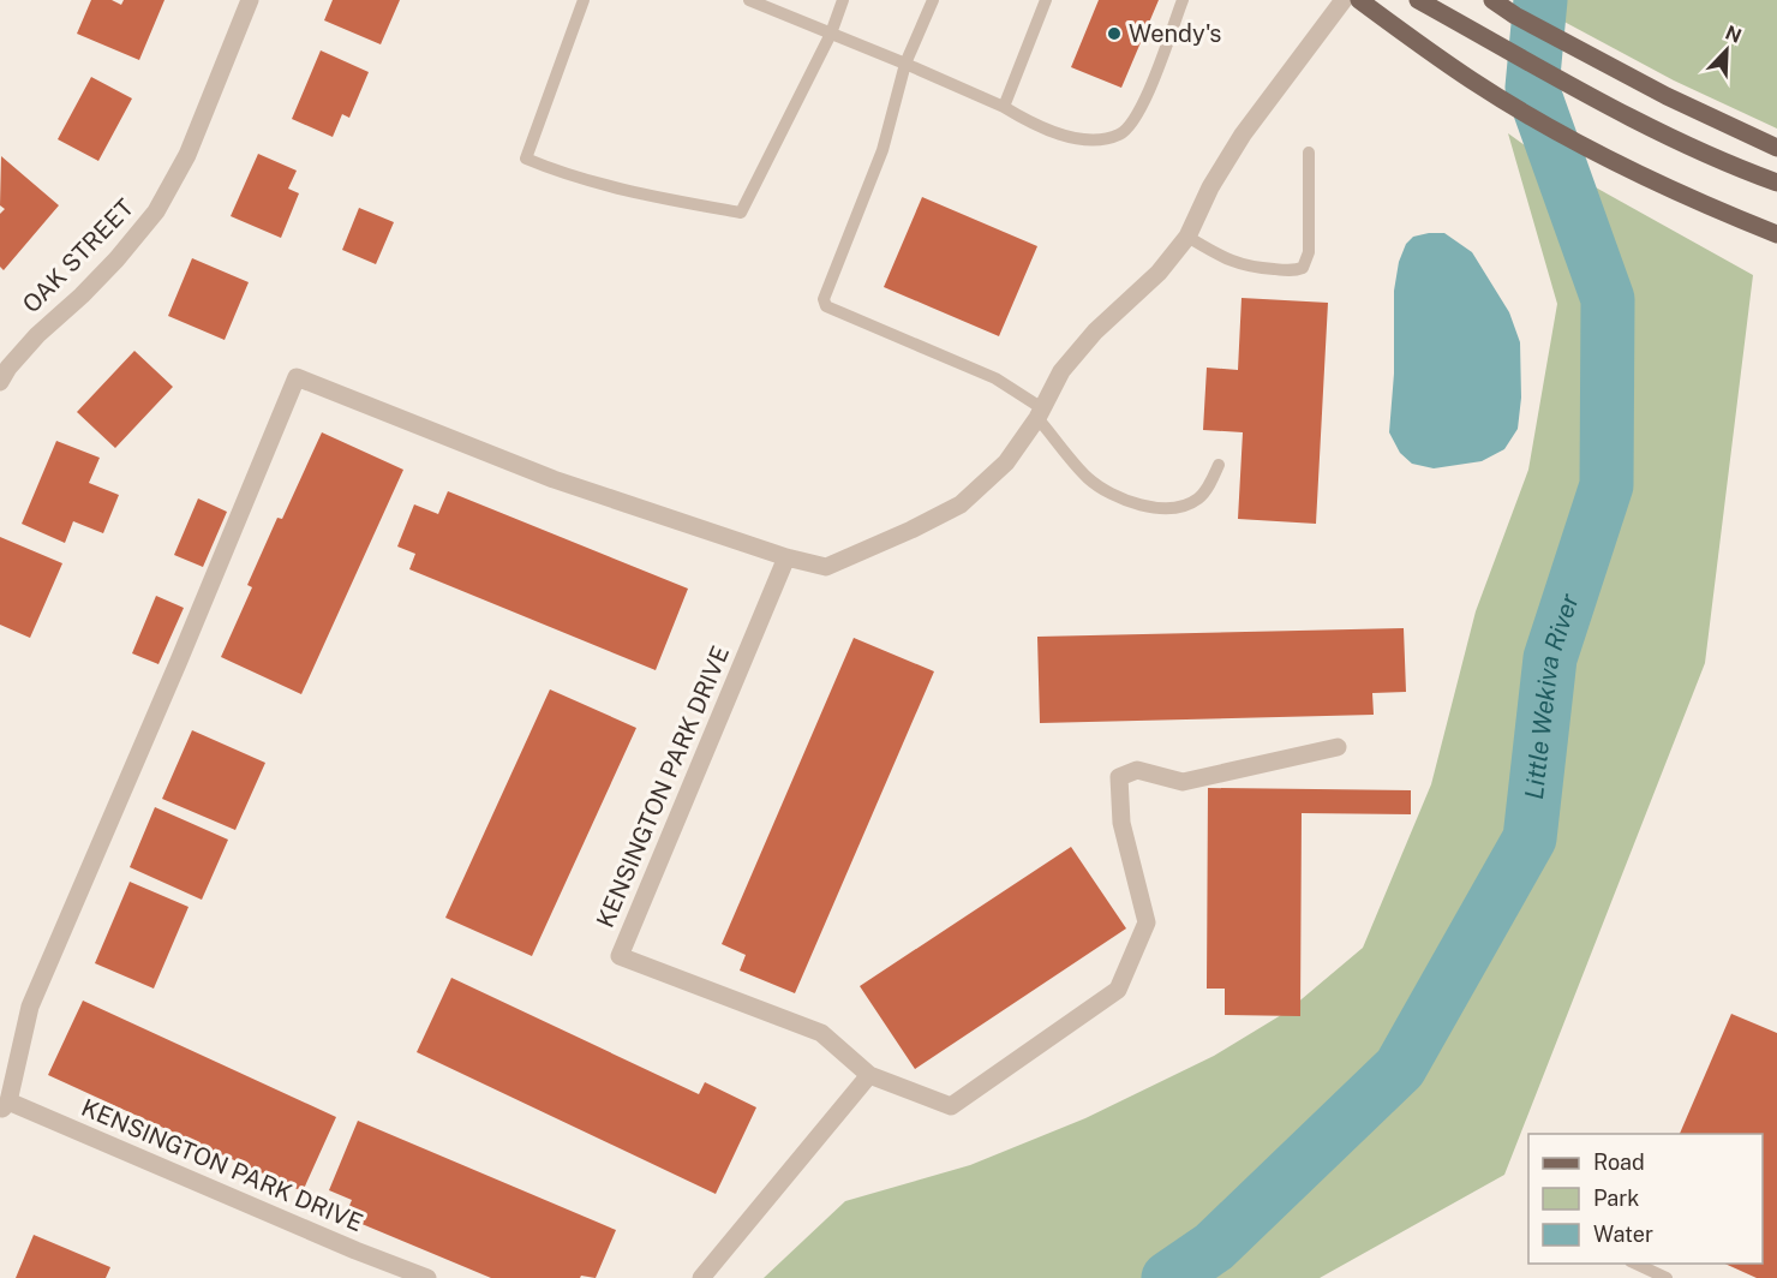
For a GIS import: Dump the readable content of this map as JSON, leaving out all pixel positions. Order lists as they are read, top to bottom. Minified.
{"streets":{"street":["OAK STREET","KENSINGTON PARK DRIVE"]},"water":["Little Wekiva River"],"places":["Wendy's"],"legend":["Road","Park","Water"],"north":"top right"}
